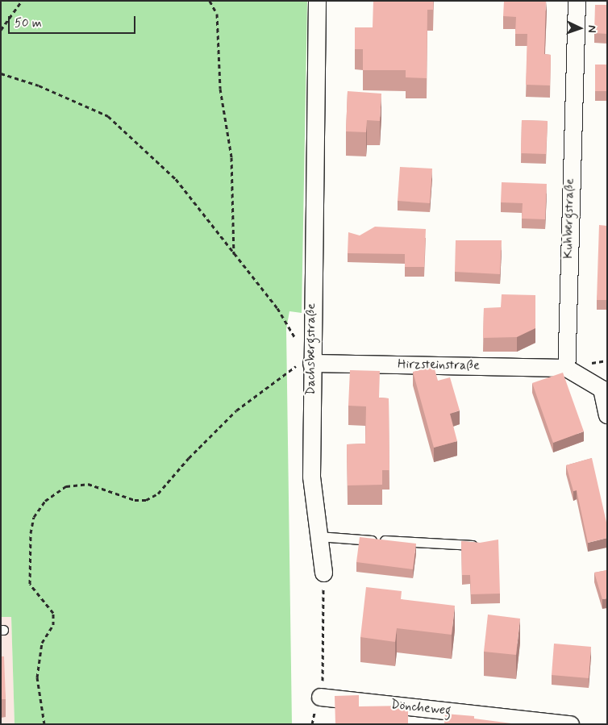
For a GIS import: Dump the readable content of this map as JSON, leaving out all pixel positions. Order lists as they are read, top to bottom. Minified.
{"streets":{"street":["Kuhbergstraße","Dachsbergstraße","Hirzsteinstraße","Döncheweg"]},"crossings":[["Kuhbergstraße","Hirzsteinstraße"],["Dachsbergstraße","Hirzsteinstraße"]],"scale_bar":"50 m","north":"right"}
